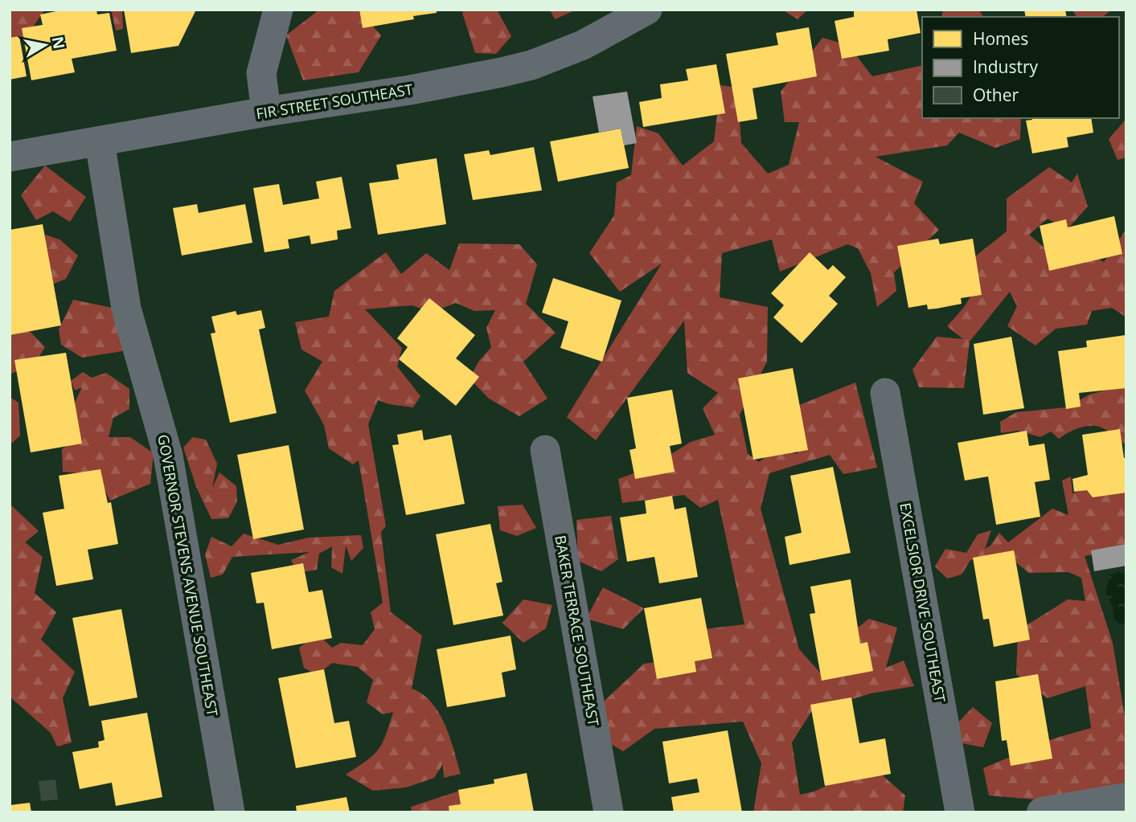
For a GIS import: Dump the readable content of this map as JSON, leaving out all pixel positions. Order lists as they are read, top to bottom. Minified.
{"streets":{"street":["FIR STREET SOUTHEAST","GOVERNOR STEVENS AVENUE SOUTHEAST","EXCELSIOR DRIVE SOUTHEAST","BAKER TERRACE SOUTHEAST"]},"crossings":[["FIR STREET SOUTHEAST","GOVERNOR STEVENS AVENUE SOUTHEAST"]],"legend":["Homes","Industry","Other"],"north":"right"}
